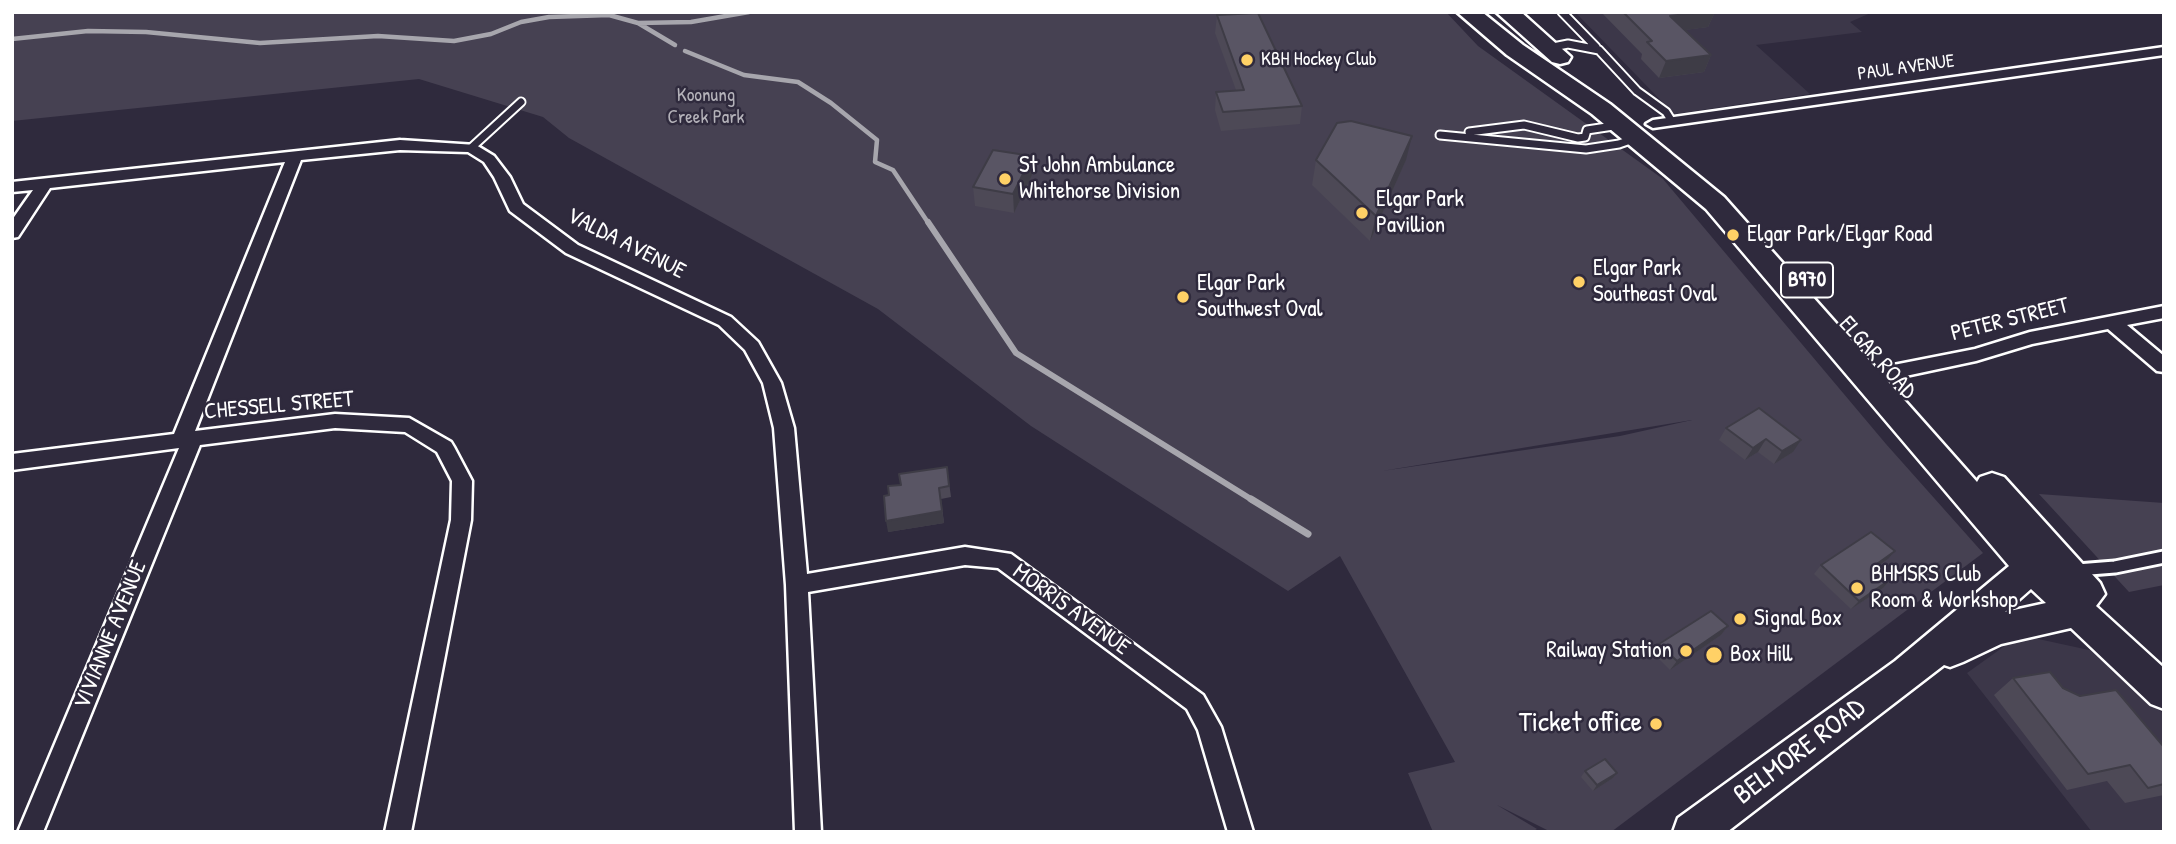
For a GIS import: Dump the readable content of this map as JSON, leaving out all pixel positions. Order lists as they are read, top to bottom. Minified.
{"streets":{"main road":["B970","ELGAR ROAD","BELMORE ROAD"],"street":["PAUL AVENUE","VALDA AVENUE","PETER STREET","CHESSELL STREET","MORRIS AVENUE","VIVIANNE AVENUE"]},"crossings":[["PAUL AVENUE","ELGAR ROAD"],["VALDA AVENUE","MORRIS AVENUE"],["PETER STREET","ELGAR ROAD"],["ELGAR ROAD","BELMORE ROAD"],["CHESSELL STREET","VIVIANNE AVENUE"]],"parks":["Koonung Creek Park"],"places":["KBH Hockey Club","St John Ambulance Whitehorse Division","Elgar Park Pavillion","Elgar Park/Elgar Road","Elgar Park Southeast Oval","Elgar Park Southwest Oval","BHMSRS Club Room & Workshop","Signal Box","Railway Station","Box Hill","Ticket office"]}
